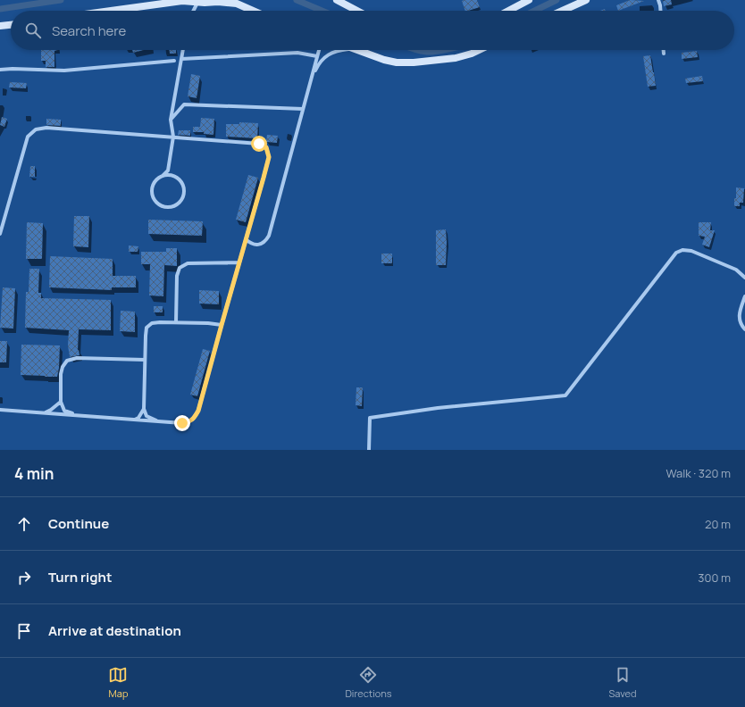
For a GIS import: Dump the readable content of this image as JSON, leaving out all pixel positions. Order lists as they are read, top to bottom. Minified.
{"page":{"search":"Search here","heading":["4 min","Walk · 320 m"],"list":[["Continue","20 m"],["Turn right","300 m"],"Arrive at destination"],"nav":["Map","Directions","Saved"]}}
